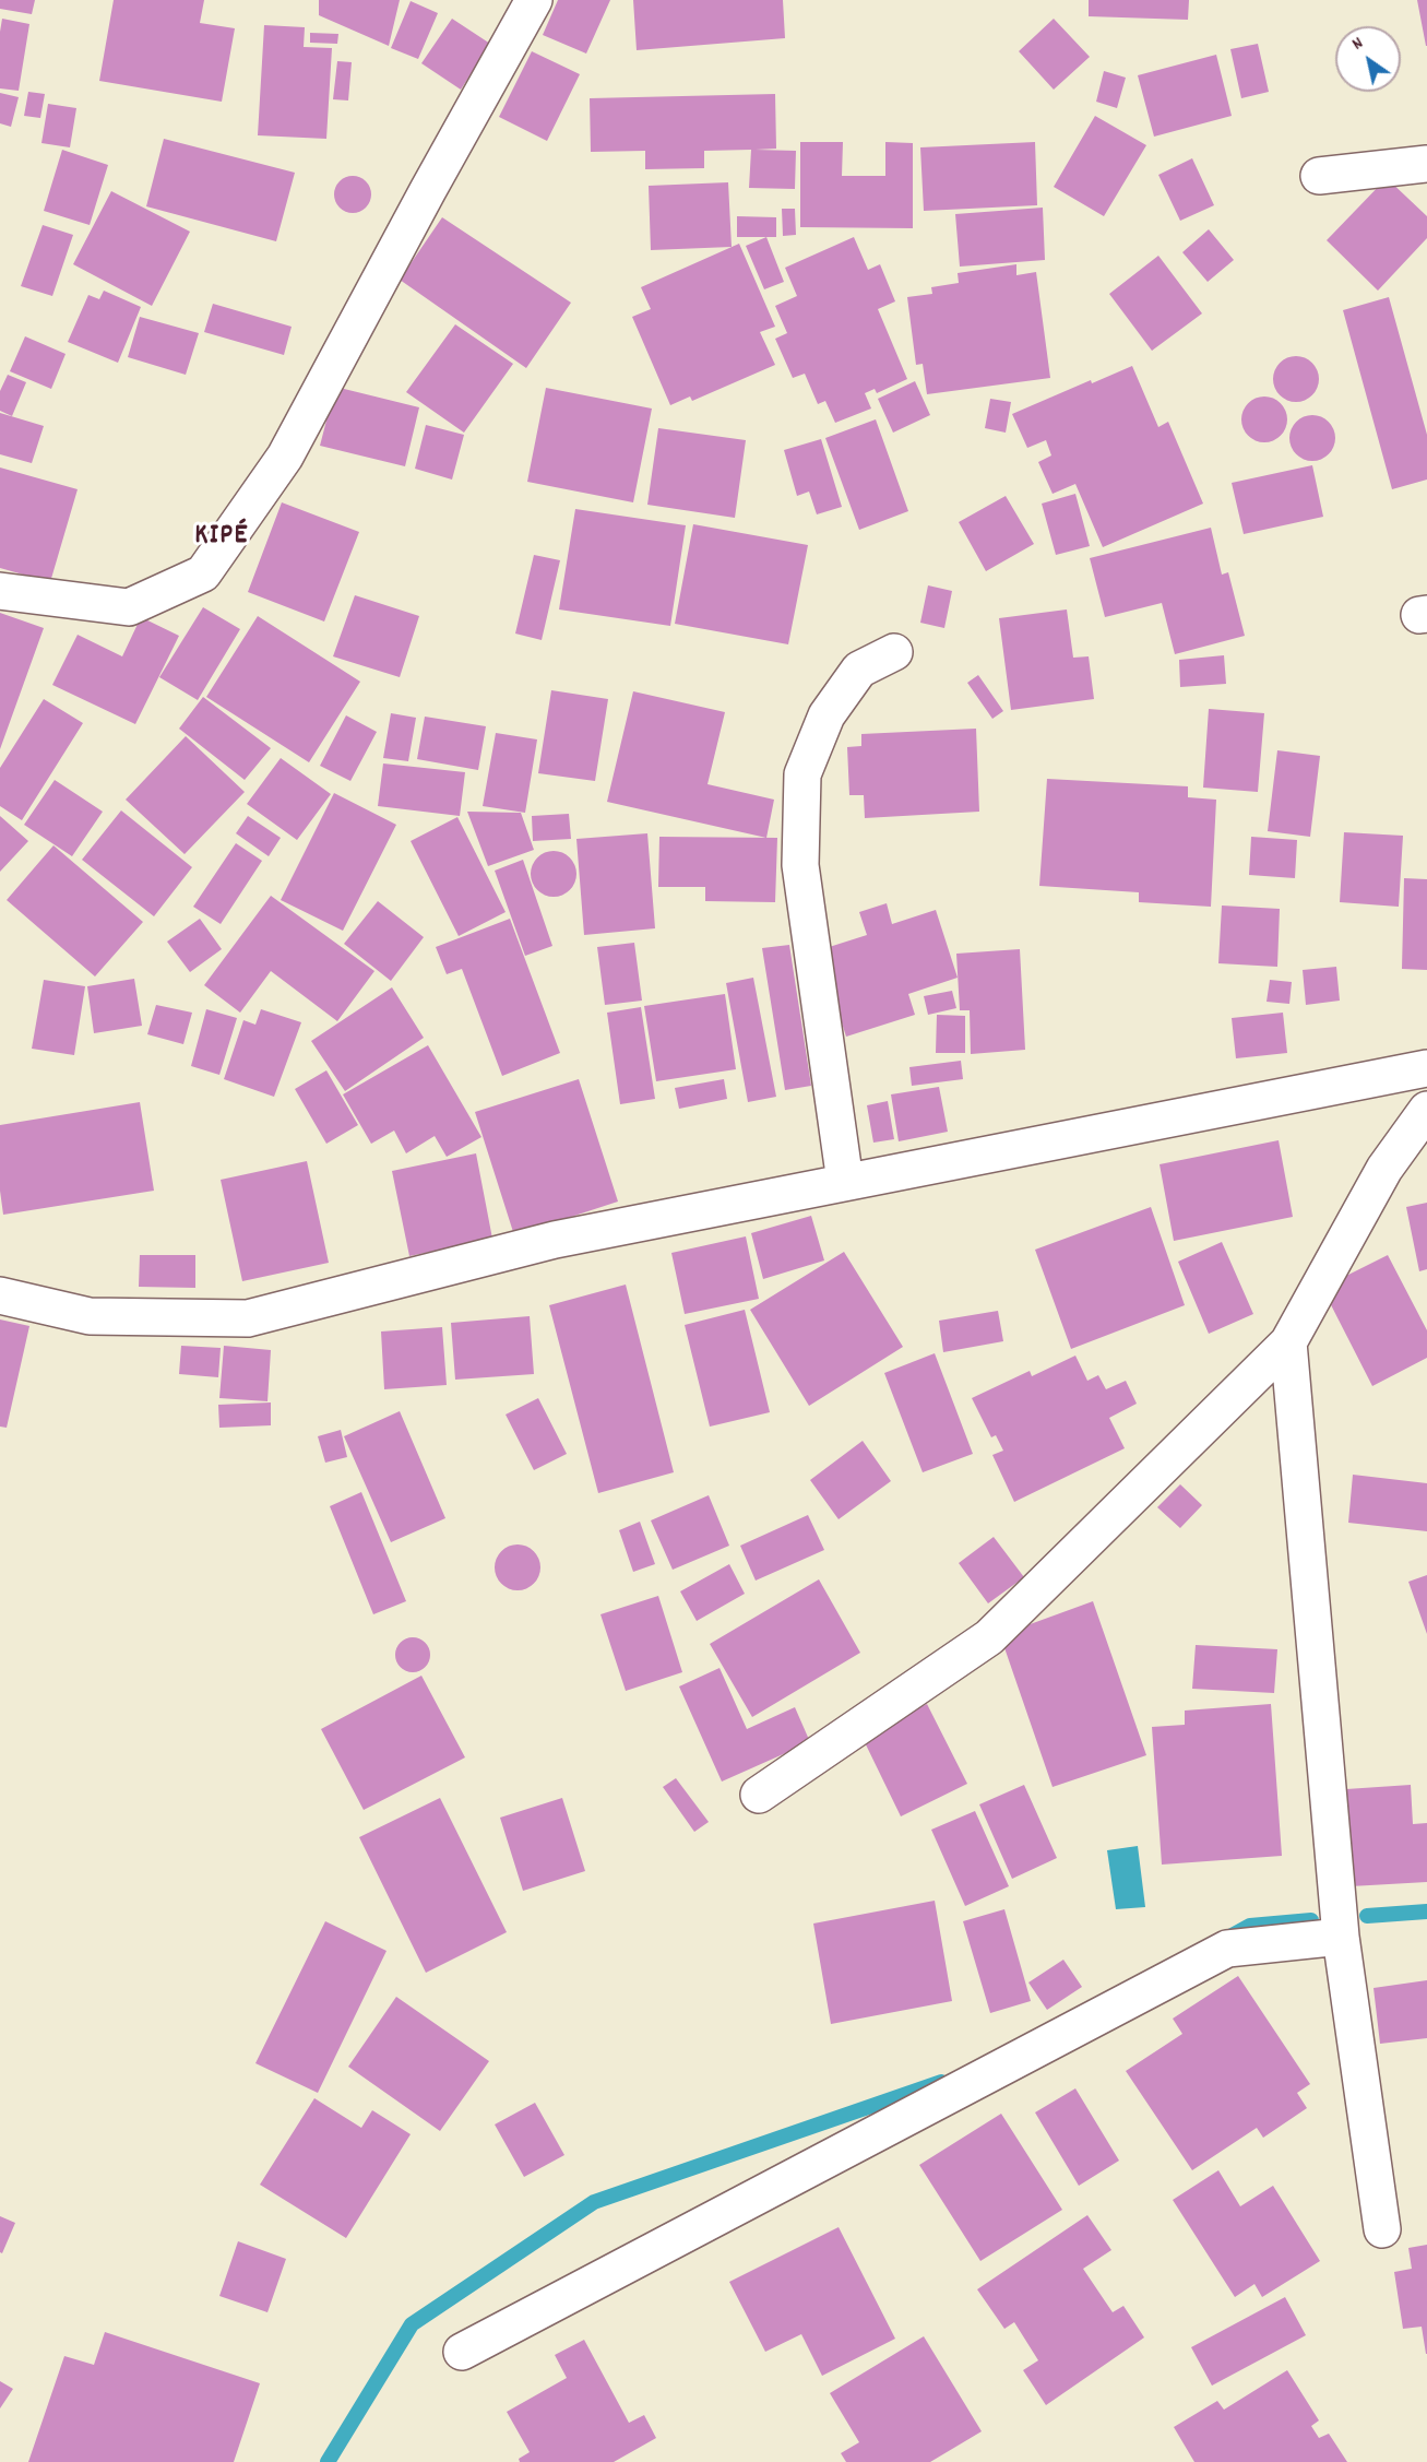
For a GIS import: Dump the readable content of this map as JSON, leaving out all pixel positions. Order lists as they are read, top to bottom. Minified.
{"districts":["KIPÉ"],"north":"top left"}
